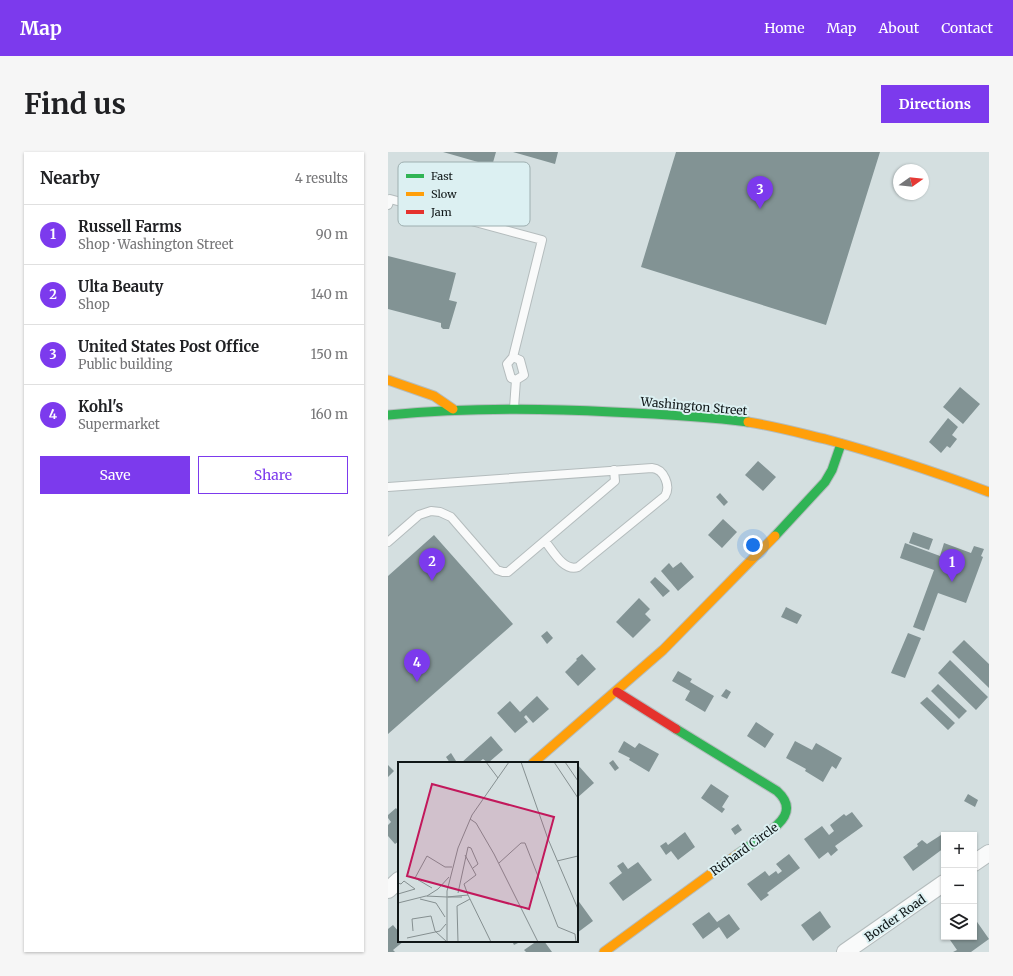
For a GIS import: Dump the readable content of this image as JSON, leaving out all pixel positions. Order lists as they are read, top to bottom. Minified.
{"streets":{"street":["Washington Street","Richard Circle","Border Road"]},"legend":["Fast","Slow","Jam"],"north":"right","page":{"header":"Map","nav":["Home","Map","About","Contact"],"buttons":["Directions",["Save","Share"]],"title":"Find us","heading":["Nearby","4 results"],"pins":["3","2","1","4"],"list":[{"mark":"1","name":"Russell Farms","note":"Shop · Washington Street","value":"90 m"},{"mark":"2","name":"Ulta Beauty","note":"Shop","value":"140 m"},{"mark":"3","name":"United States Post Office","note":"Public building","value":"150 m"},{"mark":"4","name":"Kohl's","note":"Supermarket","value":"160 m"}],"map_buttons":["+","−"]}}
